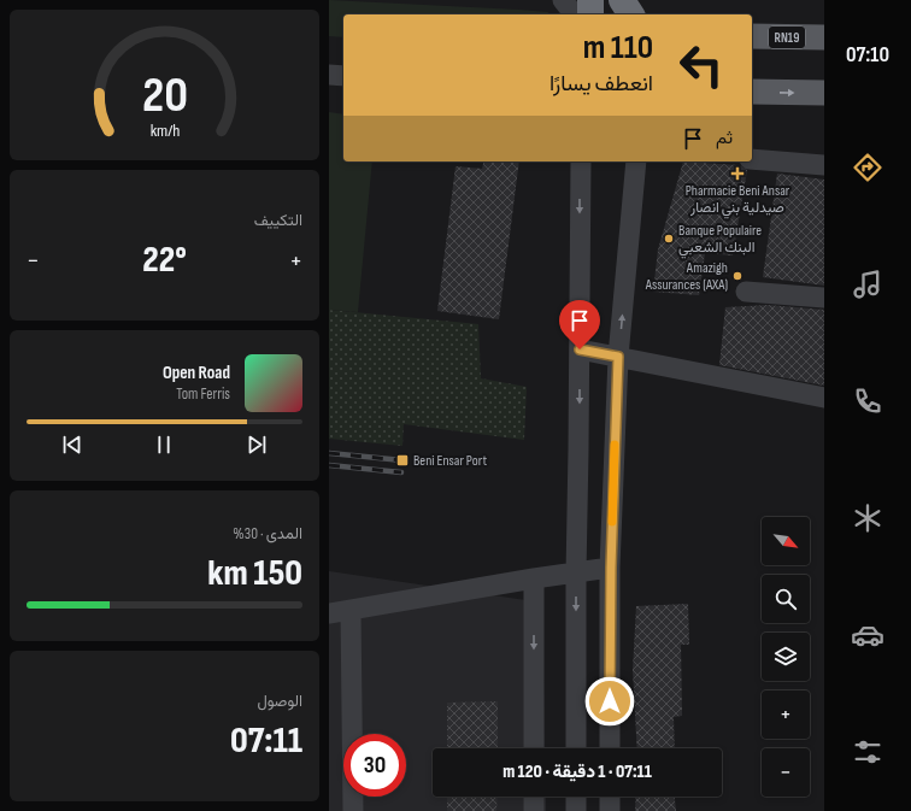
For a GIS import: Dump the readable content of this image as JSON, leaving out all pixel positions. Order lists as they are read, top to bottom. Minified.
{"streets":{"main road":["RN19"]},"places":{"health":["Pharmacie Beni Ansar صيدلية بني انصار"],"other":["Banque Populaire البنك الشعبي","Amazigh Assurances (AXA)"],"transit":["Beni Ensar Port"]},"north":"bottom right","page":{"tabs":"07:10","turn":["110 m","انعطف يسارًا"],"then":"ثم","tile":["التكييف",["المدى · 30%","150 km"],["الوصول","07:11"]],"heat":["−","22°","+"],"song":["Open Road","Tom Ferris"],"map_buttons":["+","−"],"limit":"30","trip":"07:11 · 1 دقيقة · 120 m","gauge":["20","km/h"]}}
